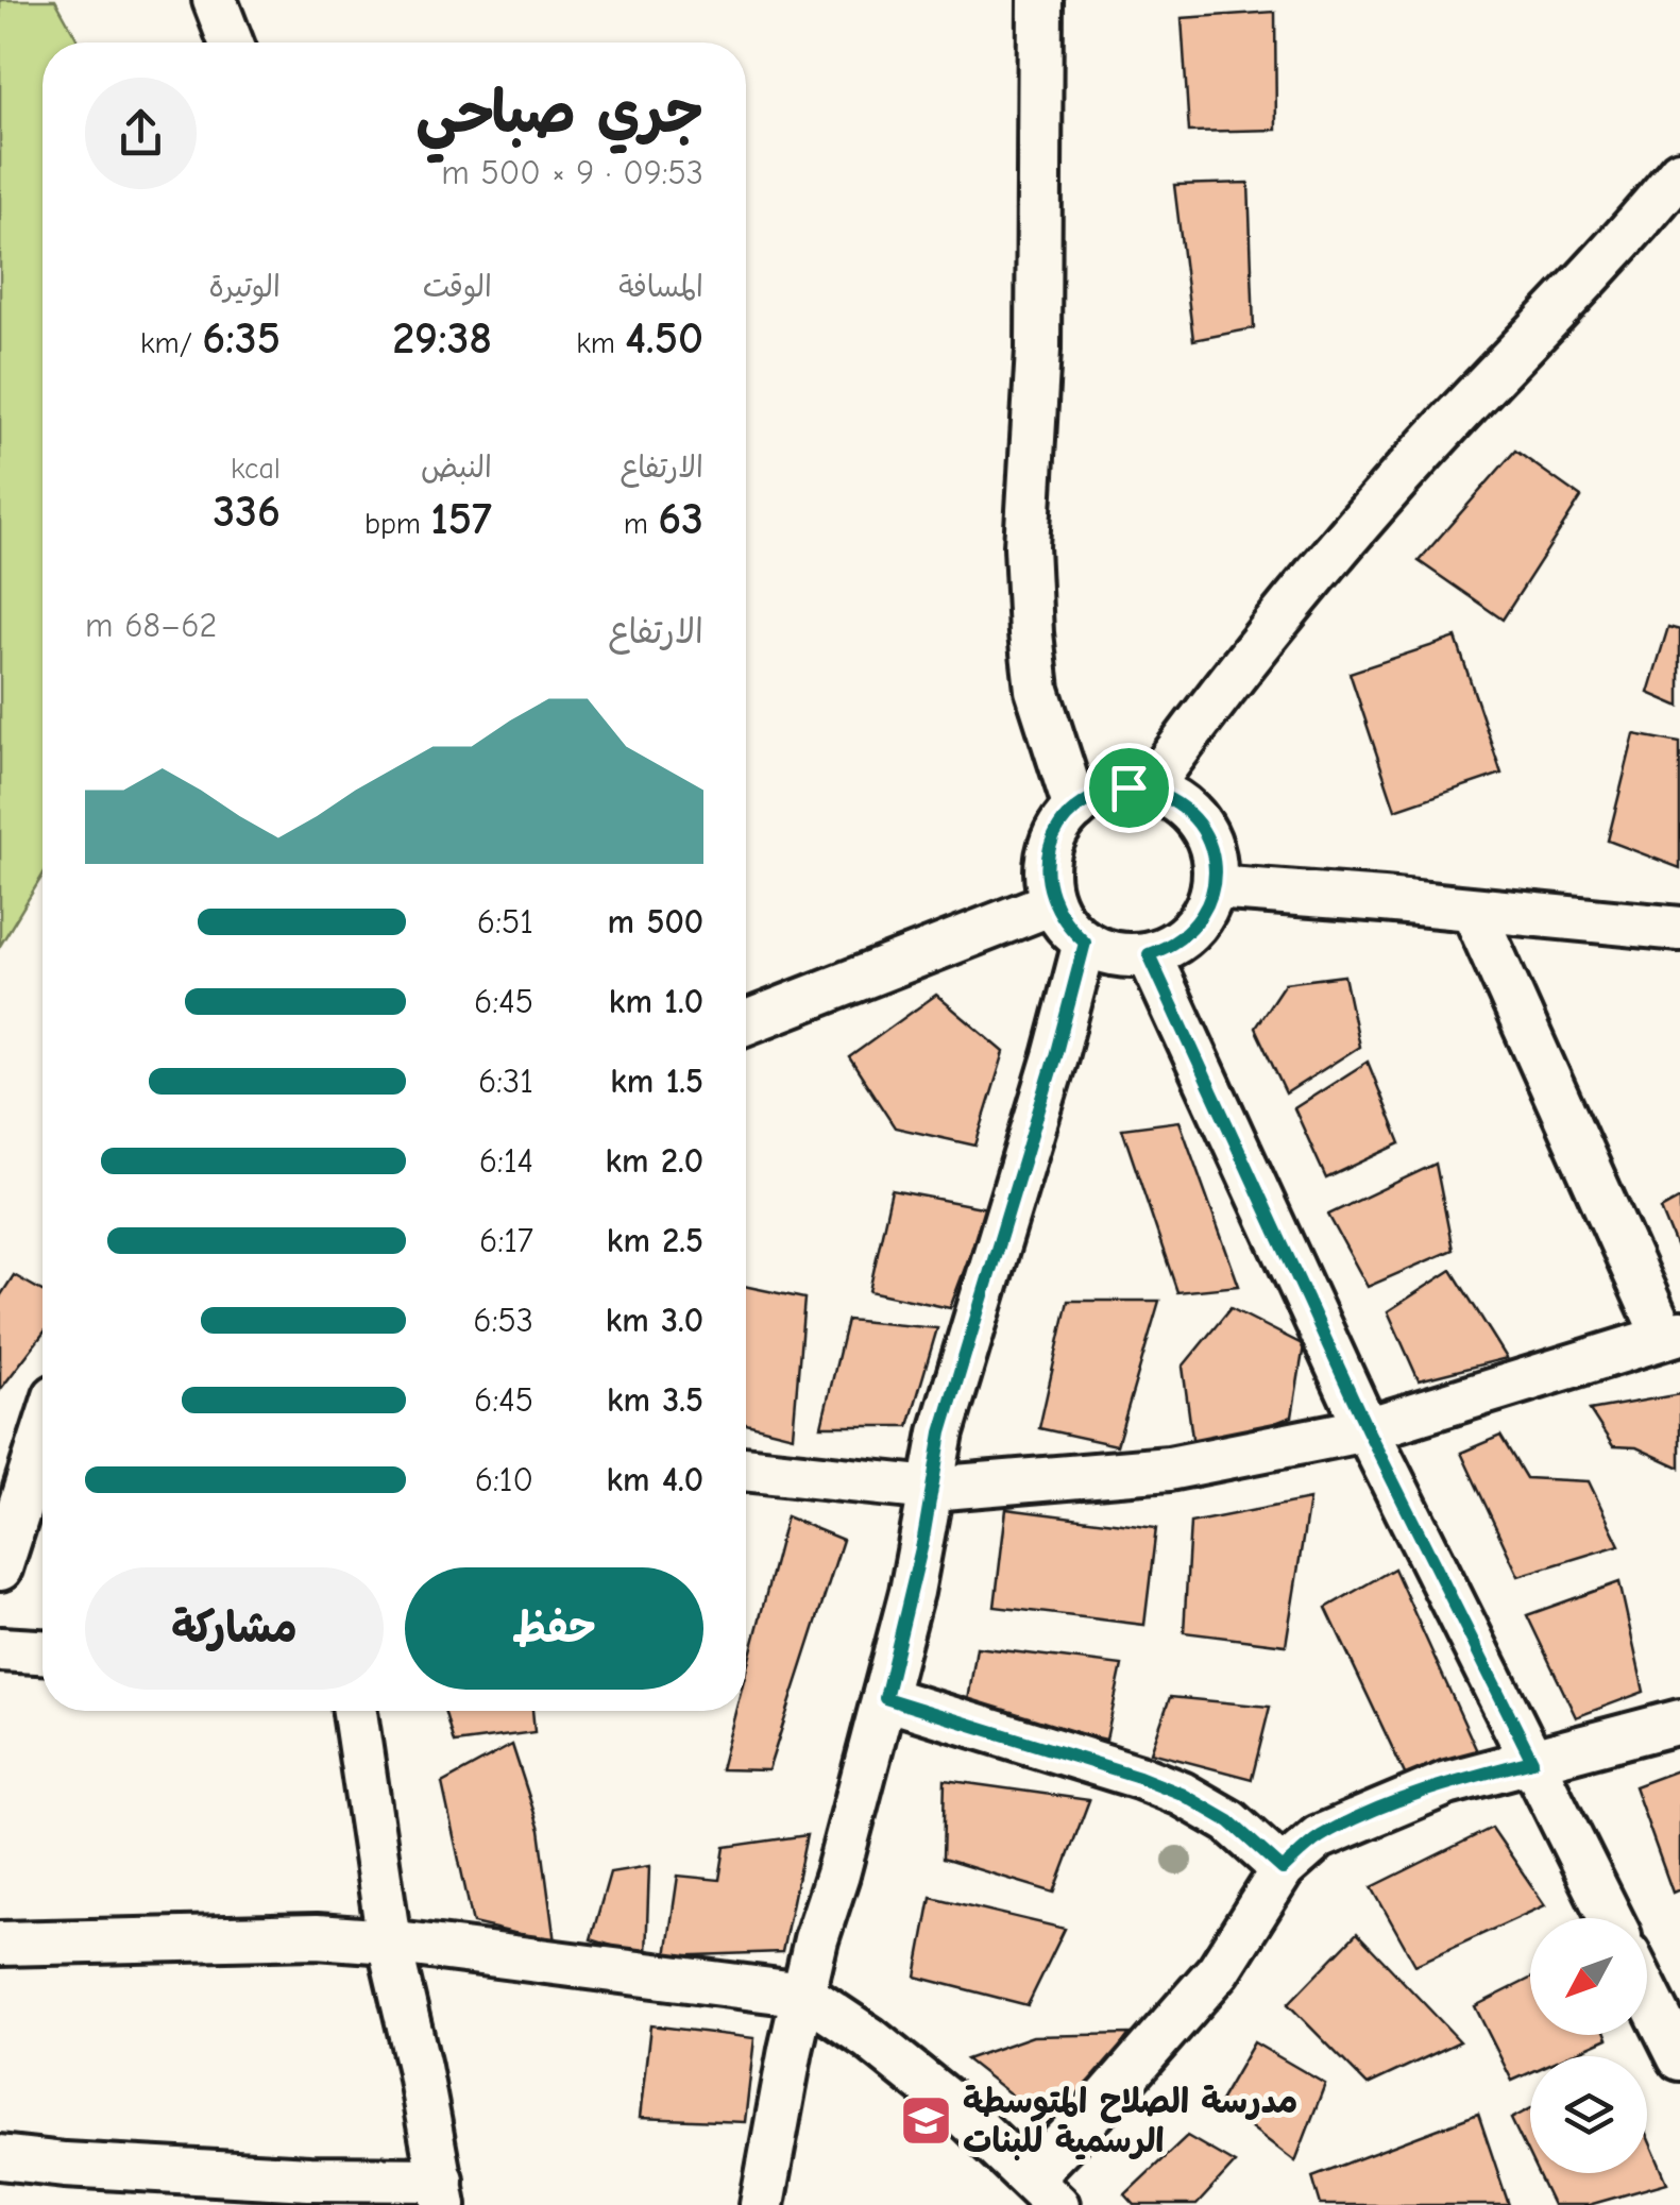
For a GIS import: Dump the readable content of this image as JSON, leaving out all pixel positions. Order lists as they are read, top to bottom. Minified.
{"places":{"school or university":["مدرسة الصلاح المتوسطة الرسمية للبنات"]},"north":"bottom left","page":{"heading":["جري صباحي","09:53 · 9 × 500 m"],"stats":[["المسافة","4.50 km"],["الوقت","29:38"],["الوتيرة","6:35 /km"],["الارتفاع","63 m"],["النبض","157 bpm"],["kcal","336"]],"chart":["الارتفاع","62–68 m"],"list":[{"name":"500 m","note":"6:51"},{"name":"1.0 km","note":"6:45"},{"name":"1.5 km","note":"6:31"},{"name":"2.0 km","note":"6:14"},{"name":"2.5 km","note":"6:17"},{"name":"3.0 km","note":"6:53"},{"name":"3.5 km","note":"6:45"},{"name":"4.0 km","note":"6:10"}],"buttons":["حفظ","مشاركة"]}}
